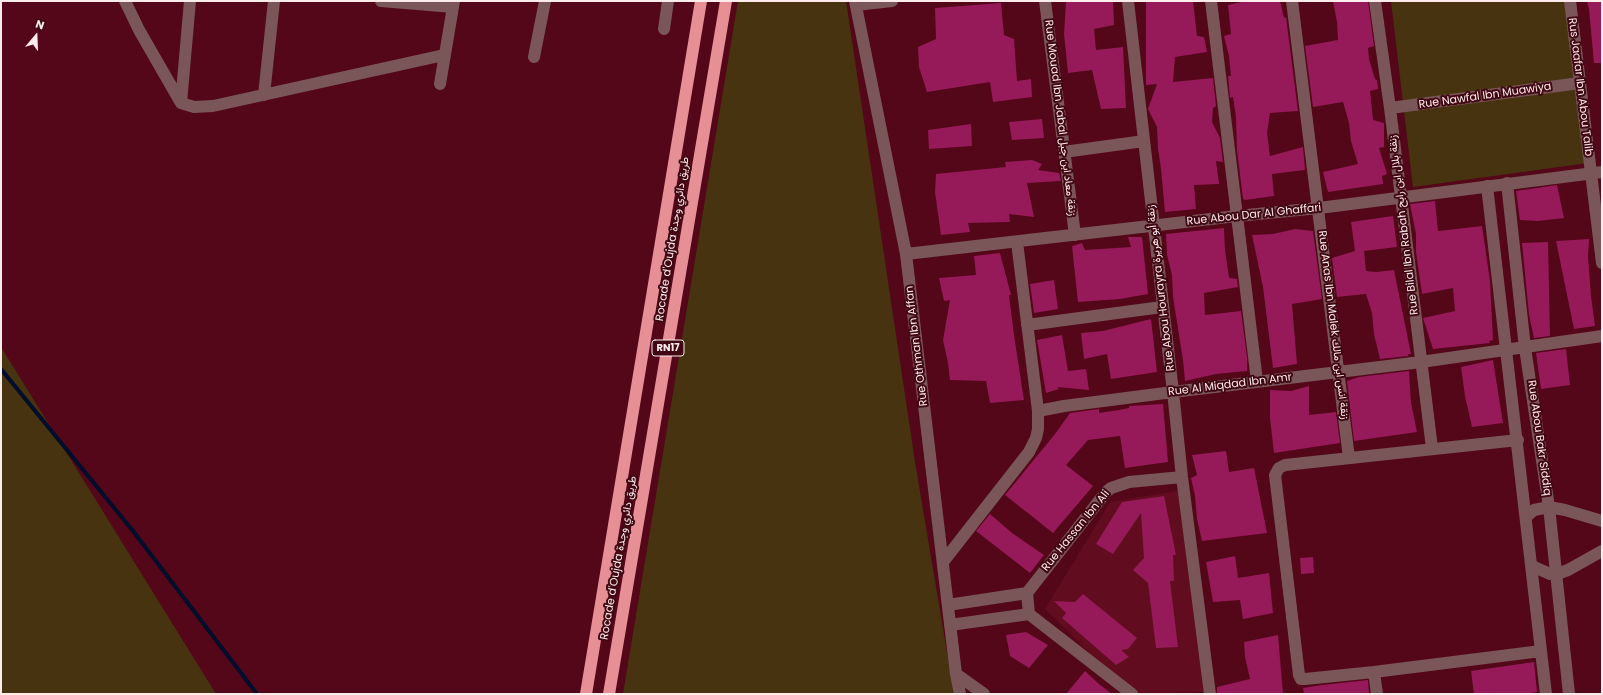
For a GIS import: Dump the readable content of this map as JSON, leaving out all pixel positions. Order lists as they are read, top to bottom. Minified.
{"streets":{"highway":["Rocade d'Oujda طريق دائري وجدة","RN17"],"street":["Rus Jaafar Ibn Abou Talib","Rue Nawfal Ibn Muawiya","Rue Mouad Ibn Jabal زنقة معاد ابن جبل","Rue Abou Dar Al Ghaffari","Rue Bilal Ibn Rabah زنقة بلال ابن رابح","Rue Abou Hourayra زنقة أبو هريرة","Rue Anas Ibn Malek زنقة انس ابن مالك","Rue Othman Ibn Affan","Rue Al Miqdad Ibn Amr","Rue Abou Bakr Siddiq","Rue Hassan Ibn Ali"]},"crossings":[["Rus Jaafar Ibn Abou Talib","Rue Nawfal Ibn Muawiya"],["Rus Jaafar Ibn Abou Talib","Rue Abou Dar Al Ghaffari"],["Rue Nawfal Ibn Muawiya","Rue Bilal Ibn Rabah زنقة بلال ابن رابح"],["Rue Mouad Ibn Jabal زنقة معاد ابن جبل","Rue Abou Dar Al Ghaffari"],["Rue Abou Dar Al Ghaffari","Rue Bilal Ibn Rabah زنقة بلال ابن رابح"],["Rue Abou Dar Al Ghaffari","Rue Abou Hourayra زنقة أبو هريرة"],["Rue Abou Dar Al Ghaffari","Rue Anas Ibn Malek زنقة انس ابن مالك"],["Rue Abou Dar Al Ghaffari","Rue Othman Ibn Affan"],["Rue Abou Dar Al Ghaffari","Rue Abou Bakr Siddiq"],["Rue Bilal Ibn Rabah زنقة بلال ابن رابح","Rue Al Miqdad Ibn Amr"],["Rue Abou Hourayra زنقة أبو هريرة","Rue Al Miqdad Ibn Amr"],["Rue Abou Hourayra زنقة أبو هريرة","Rue Hassan Ibn Ali"],["Rue Anas Ibn Malek زنقة انس ابن مالك","Rue Al Miqdad Ibn Amr"],["Rue Al Miqdad Ibn Amr","Rue Abou Bakr Siddiq"]],"north":"top"}
